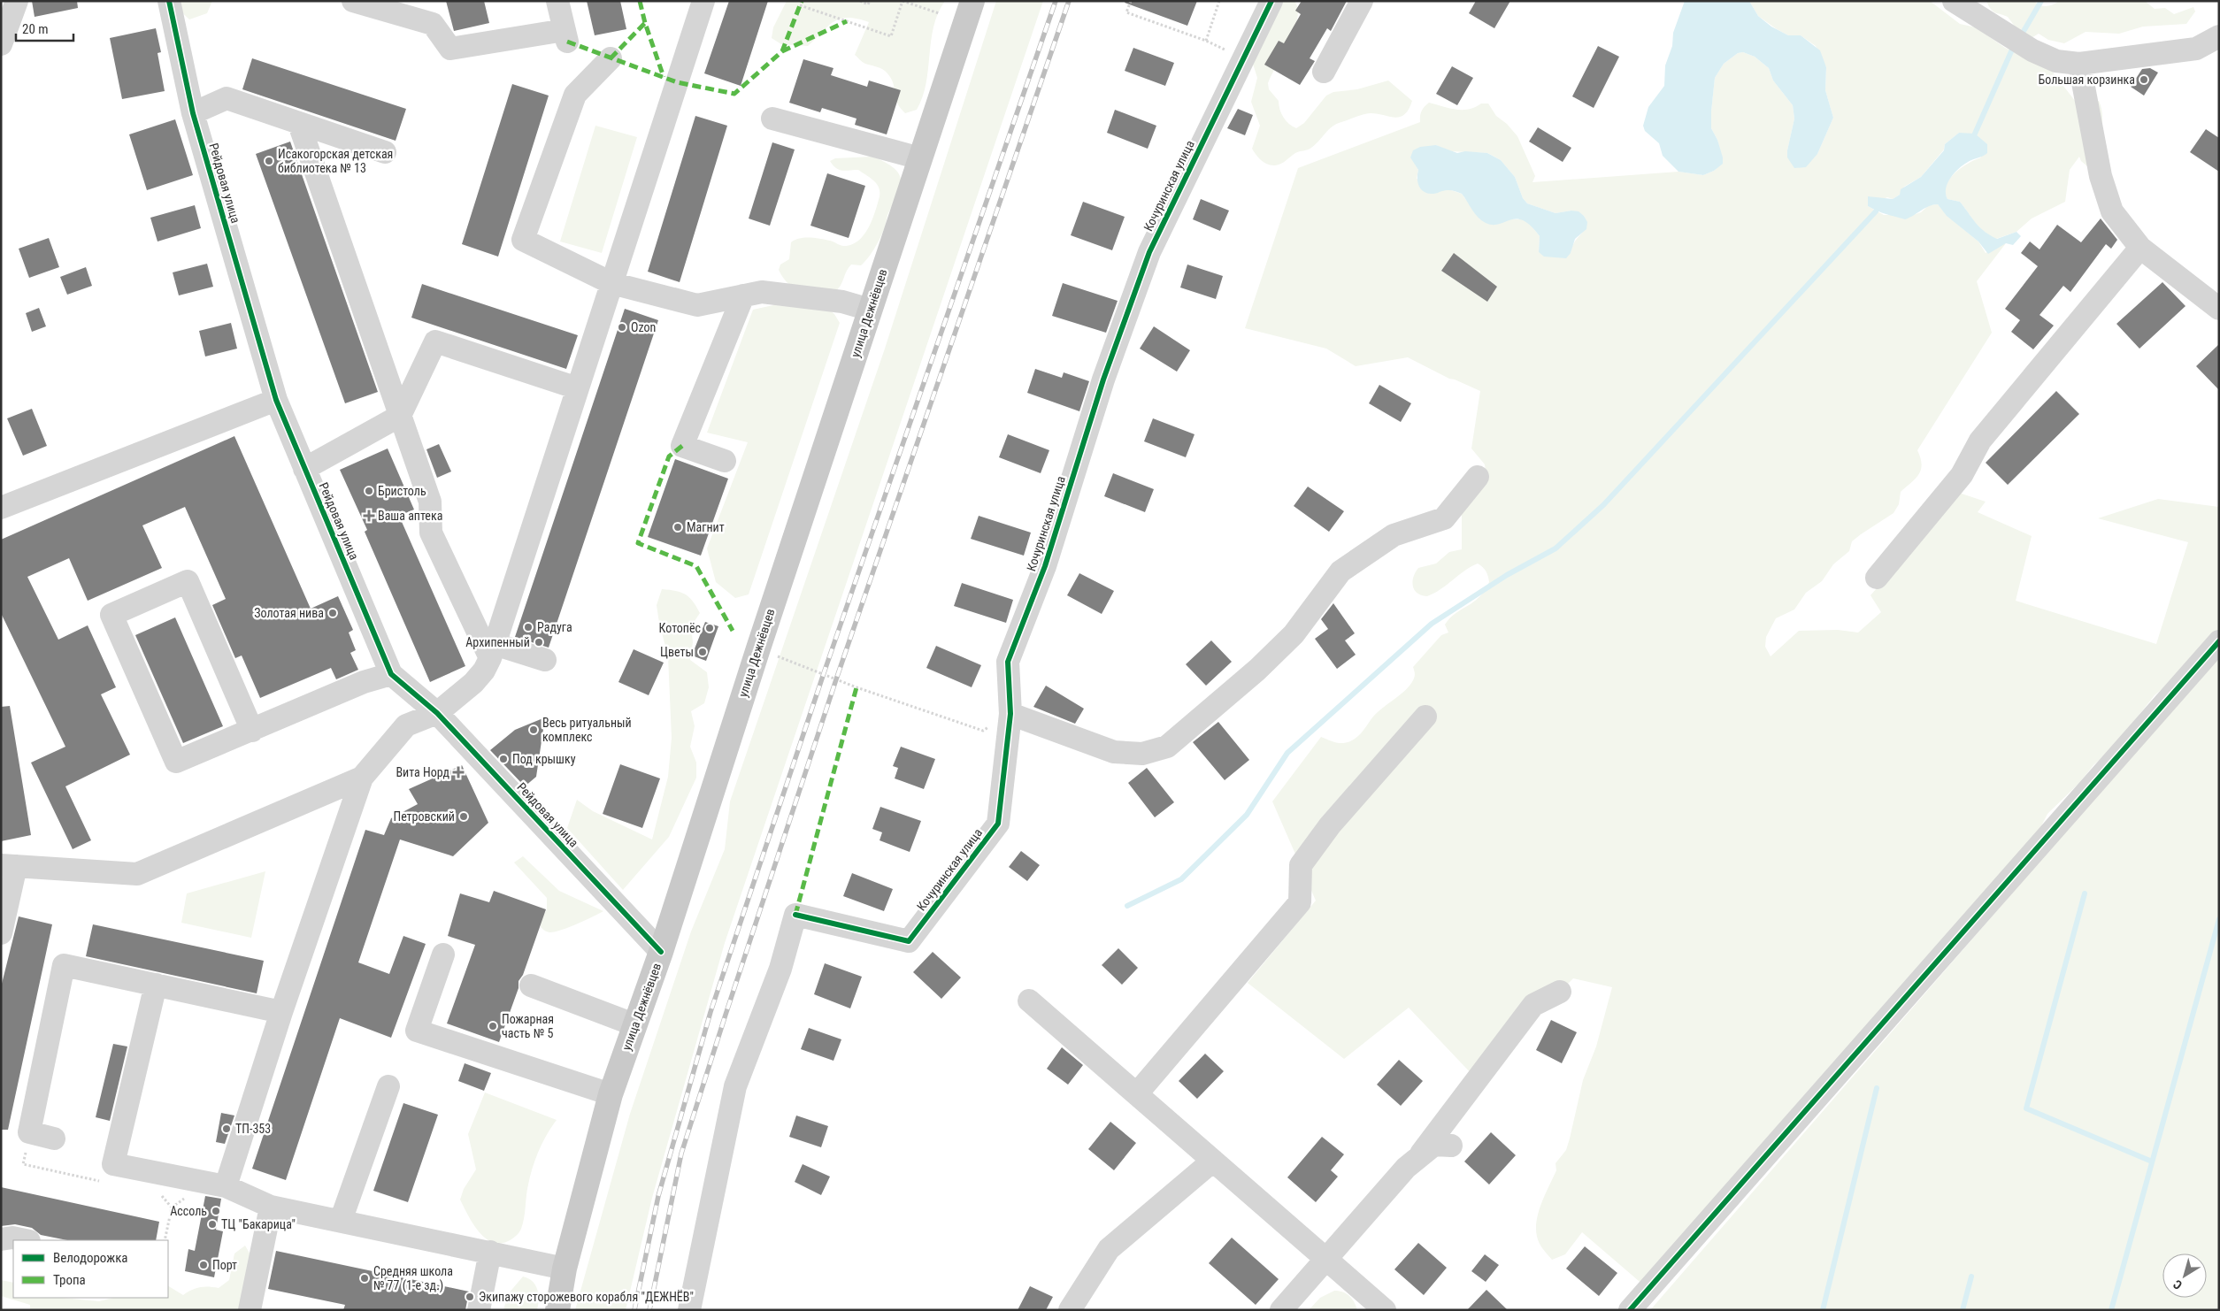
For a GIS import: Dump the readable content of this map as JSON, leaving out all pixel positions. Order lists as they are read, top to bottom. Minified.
{"streets":{"main road":["улица Дежнёвцев"],"street":["Рейдовая улица","Кочуринская улица"]},"crossings":[["Рейдовая улица","улица Дежнёвцев"]],"places":{"other":["Большая корзинка","Исакогорская детская библиотека № 13","Ozon","Бристоль","Магнит","Золотая нива","Радуга","Котопёс","Архипенный","Цветы","Весь ритуальный комплекс","Под крышку","Петровский","Пожарная часть № 5","ТП-353","Ассоль","ТЦ \"Бакарица\"","Порт","Средняя школа № 77 (1-е зд.)","Экипажу сторожевого корабля \"ДЕЖНЁВ\""],"health":["Ваша аптека","Вита Норд"]},"legend":["Велодорожка","Тропа"],"scale_bar":"20 m","north":"bottom left"}
